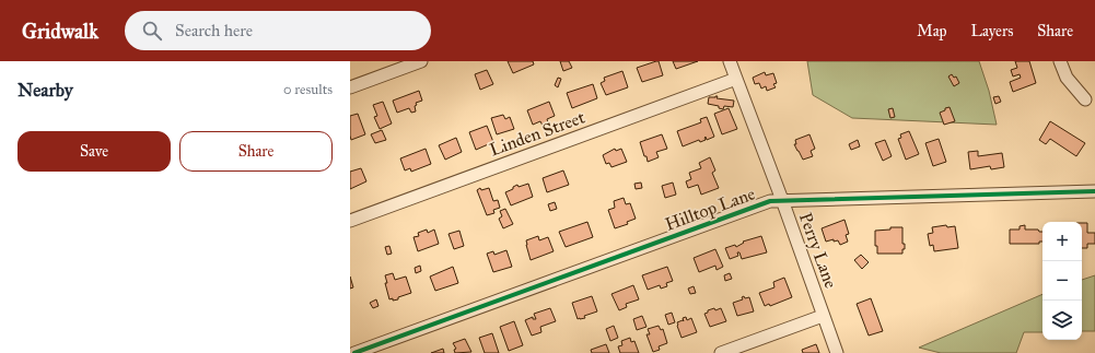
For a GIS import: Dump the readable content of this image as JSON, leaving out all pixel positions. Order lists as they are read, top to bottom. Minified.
{"streets":{"street":["Linden Street","Hilltop Lane","Perry Lane"]},"crossings":[["Linden Street","Perry Lane"],["Hilltop Lane","Perry Lane"]],"page":{"header":"Gridwalk","search":"Search here","nav":["Map","Layers","Share"],"heading":["Nearby","0 results"],"buttons":["Save","Share"],"map_buttons":["+","−"]}}
